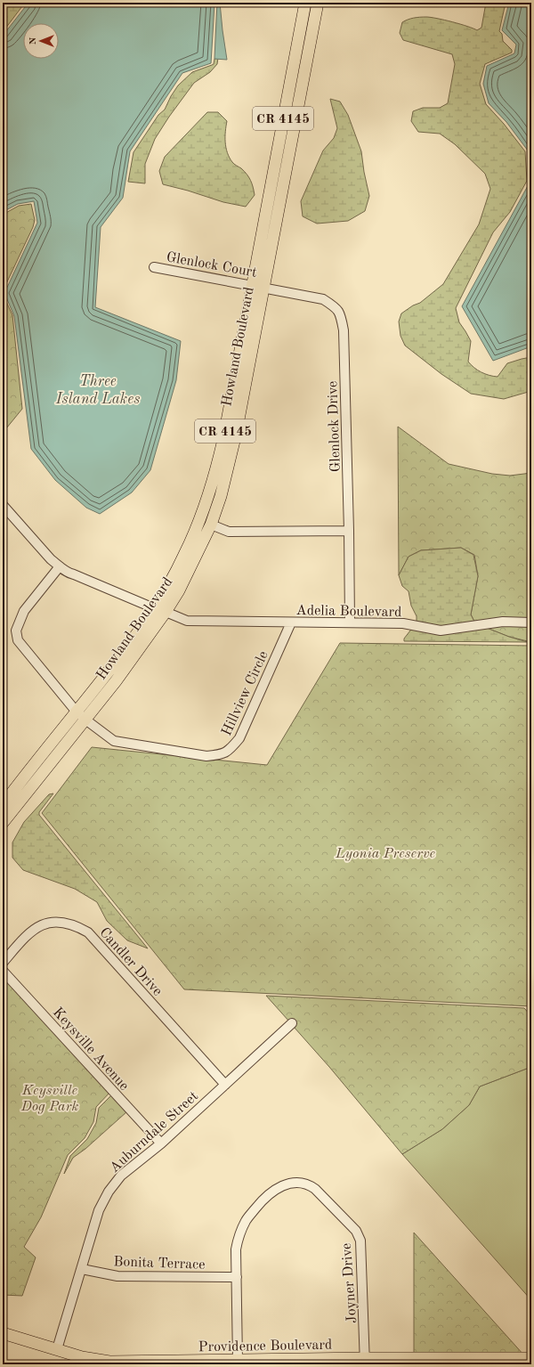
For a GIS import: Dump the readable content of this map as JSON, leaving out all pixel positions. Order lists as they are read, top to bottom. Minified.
{"streets":{"main road":["CR 4145","Howland Boulevard","Providence Boulevard"],"street":["Glenlock Court","Glenlock Drive","Adelia Boulevard","Hillview Circle","Candler Drive","Keysville Avenue","Auburndale Street","Bonita Terrace","Joyner Drive"]},"crossings":[["Glenlock Court","Howland Boulevard"],["Glenlock Court","Glenlock Drive"],["Howland Boulevard","Glenlock Drive"],["Howland Boulevard","Adelia Boulevard"],["Howland Boulevard","Hillview Circle"],["Glenlock Drive","Adelia Boulevard"],["Adelia Boulevard","Hillview Circle"],["Candler Drive","Auburndale Street"],["Keysville Avenue","Auburndale Street"],["Auburndale Street","Bonita Terrace"],["Auburndale Street","Providence Boulevard"],["Bonita Terrace","Joyner Drive"],["Joyner Drive","Providence Boulevard"]],"water":["Three Island Lakes"],"parks":["Lyonia Preserve","Keysville Dog Park"],"north":"left"}
